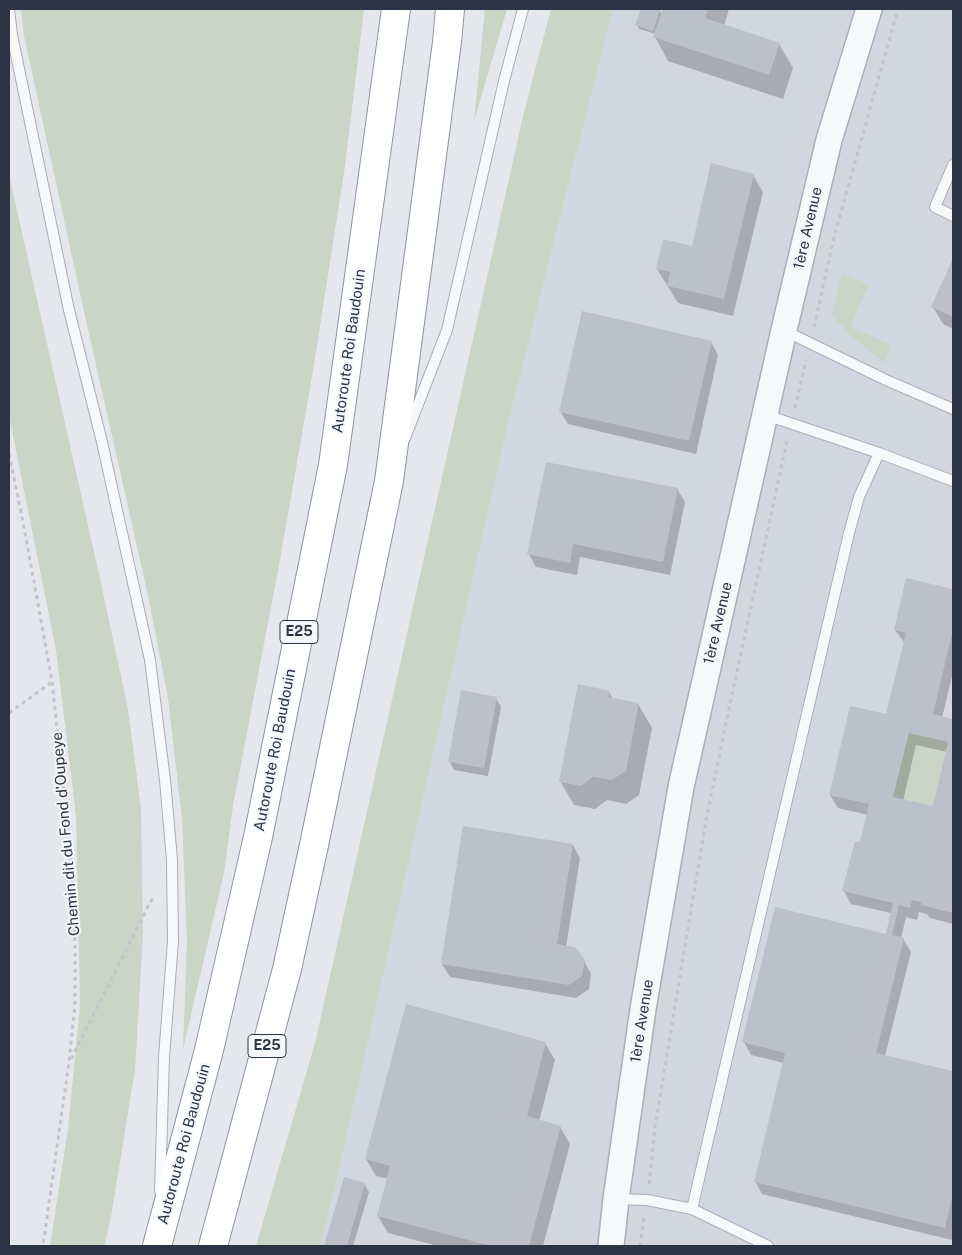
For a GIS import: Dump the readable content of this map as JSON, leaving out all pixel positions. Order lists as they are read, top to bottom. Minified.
{"streets":{"highway":["Autoroute Roi Baudouin","E25"],"street":["1ère Avenue"],"path":["Chemin dit du Fond d'Oupeye"]}}
